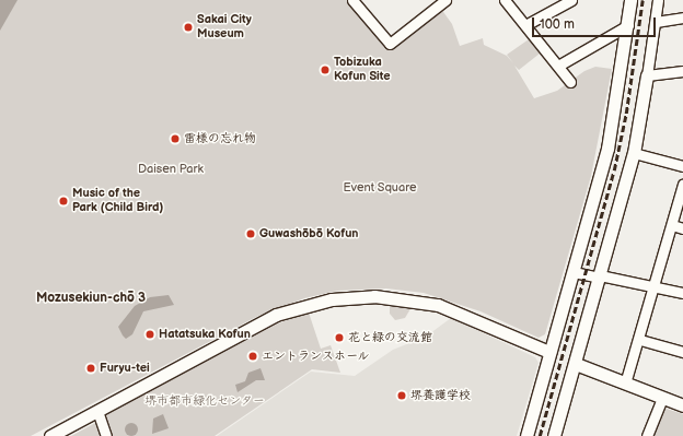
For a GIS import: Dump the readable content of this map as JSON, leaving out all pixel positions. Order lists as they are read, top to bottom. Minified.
{"districts":["Mozusekiun-chō 3"],"parks":["Daisen Park","Event Square","堺市都市緑化センター"],"places":["Sakai City Museum","Tobizuka Kofun Site","雷様の忘れ物","Music of the Park (Child Bird)","Guwashōbō Kofun","Hatatsuka Kofun","花と緑の交流館","エントランスホール","Furyu-tei","堺養護学校"],"scale_bar":"100 m"}
